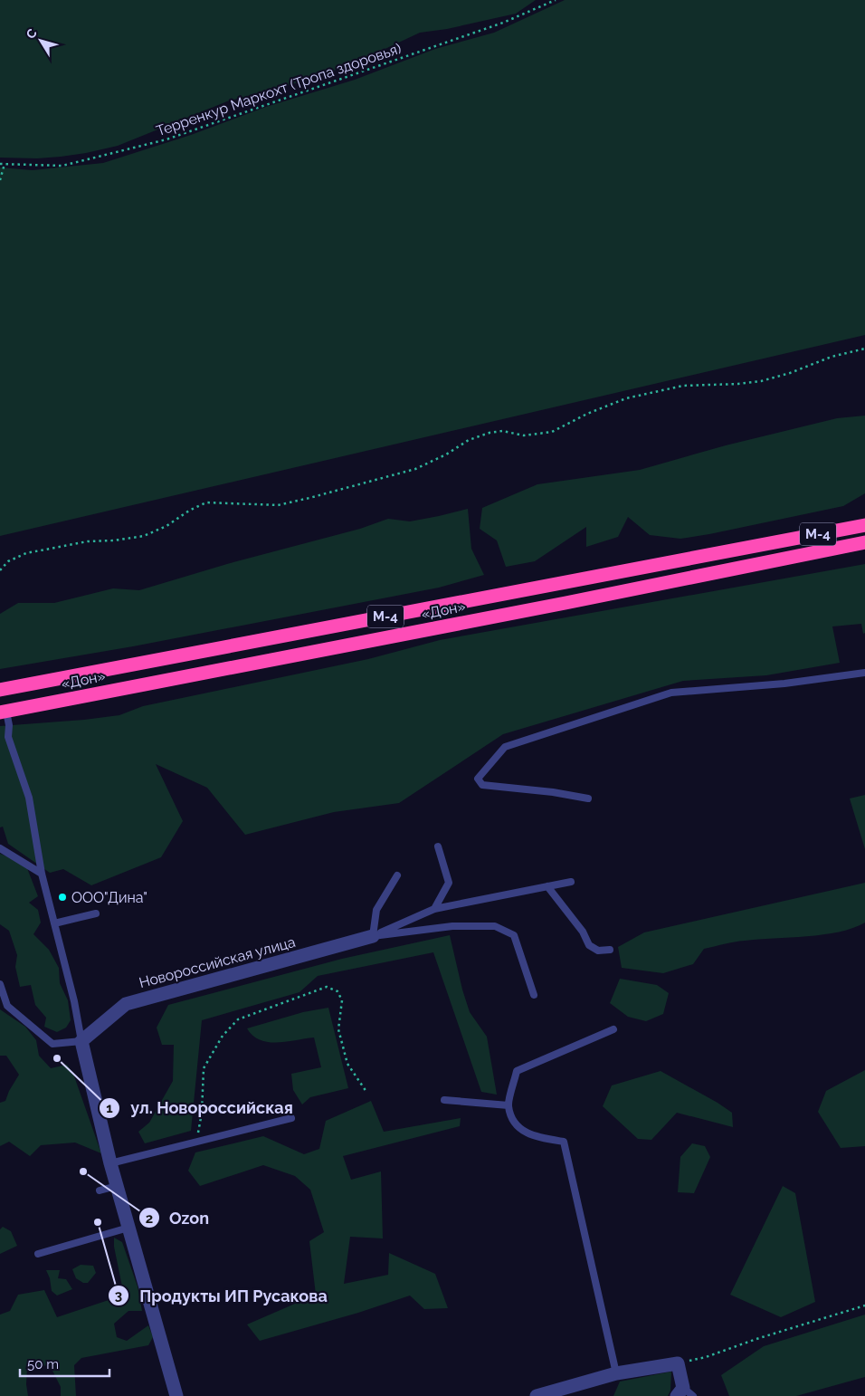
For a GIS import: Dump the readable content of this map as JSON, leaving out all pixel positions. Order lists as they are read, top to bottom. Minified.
{"streets":{"highway":["М-4","«Дон»"],"street":["Новороссийская улица"],"path":["Терренкур Маркохт (Тропа здоровья)"]},"places":["ООО\"Дина\"","ул. Новороссийская","Ozon","Продукты ИП Русакова"],"scale_bar":"50 m","north":"top left"}
